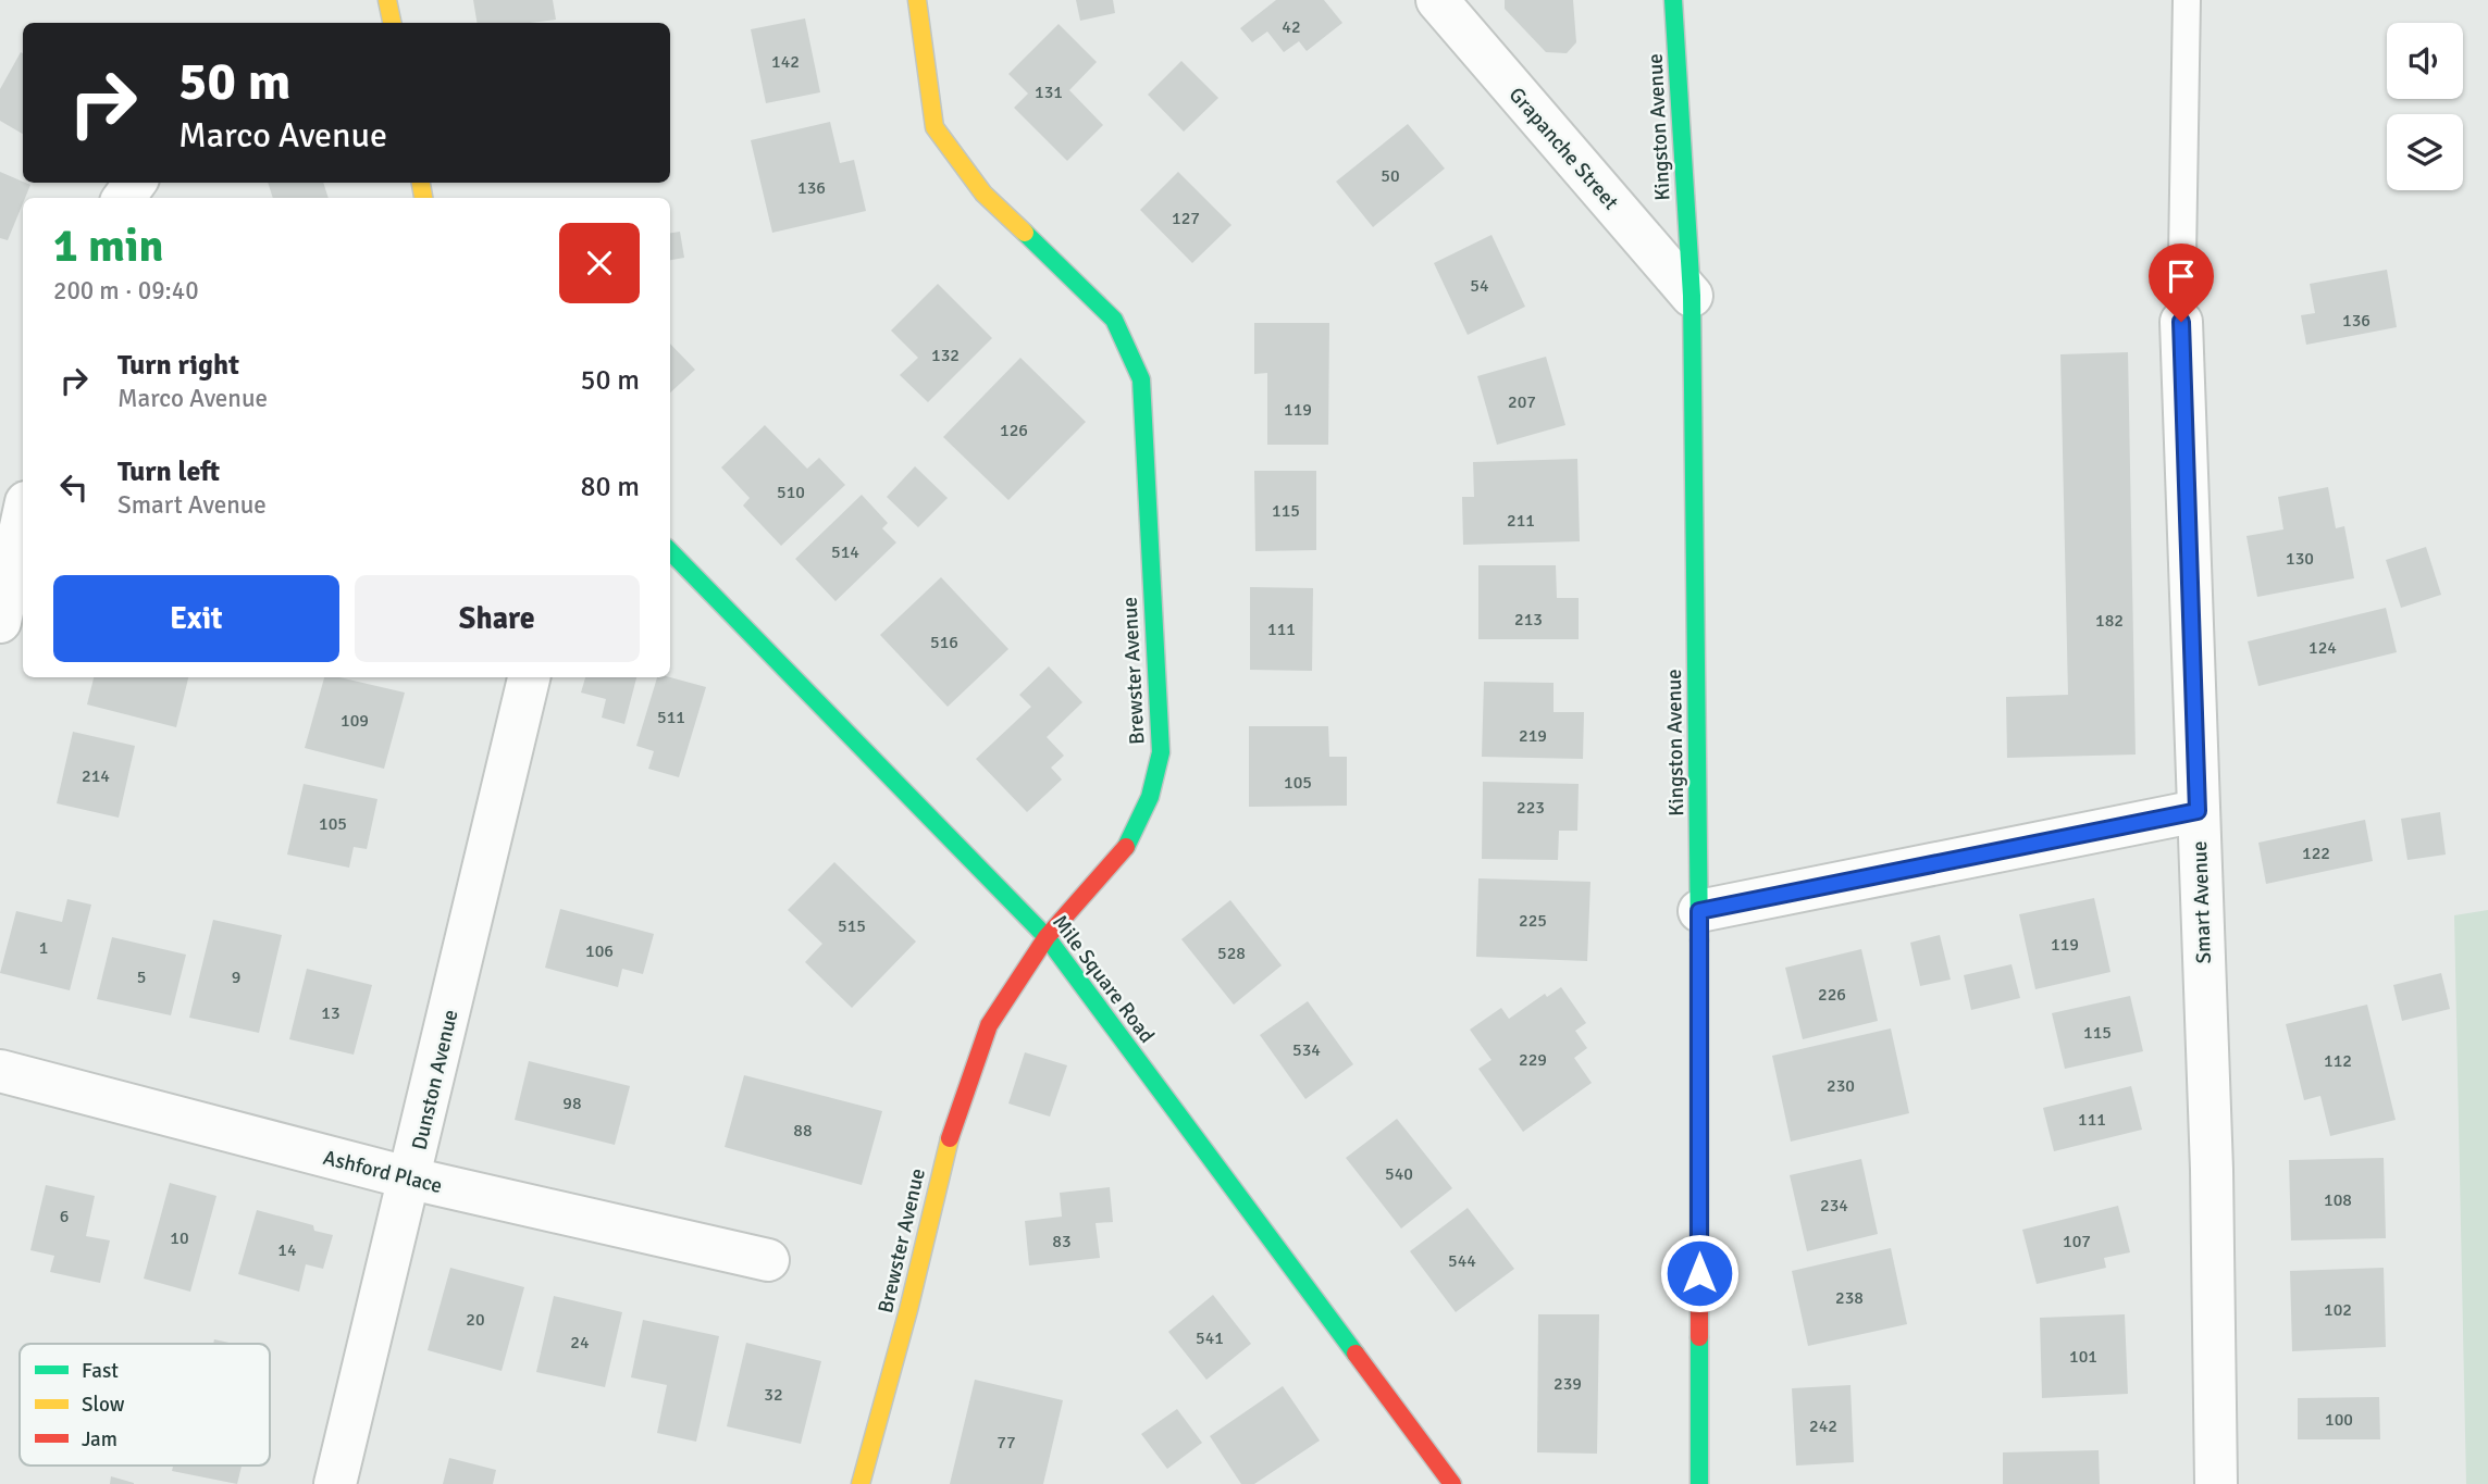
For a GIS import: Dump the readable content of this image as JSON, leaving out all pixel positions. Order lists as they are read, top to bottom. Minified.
{"streets":{"street":["Kingston Avenue","Grapanche Street","Brewster Avenue","Smart Avenue","Mile Square Road","Dunston Avenue","Ashford Place"]},"crossings":[["Kingston Avenue","Grapanche Street"],["Brewster Avenue","Mile Square Road"],["Dunston Avenue","Ashford Place"]],"house_numbers":["42","142","131","50","136","127","54","136","132","207","119","126","510","115","211","514","130","213","182","111","516","124","511","109","219","214","105","223","105","122","225","515","119","1","106","528","5","9","226","13","115","534","229","112","230","98","111","88","540","108","234","6","10","83","107","14","544","238","102","20","541","24","101","239","32","100","242","77"],"legend":["Fast","Slow","Jam"],"page":{"turn":["50 m","Marco Avenue"],"heading":["1 min","200 m · 09:40"],"list":[{"name":"Turn right","note":"Marco Avenue","value":"50 m"},{"name":"Turn left","note":"Smart Avenue","value":"80 m"}],"buttons":["Exit","Share"]}}
